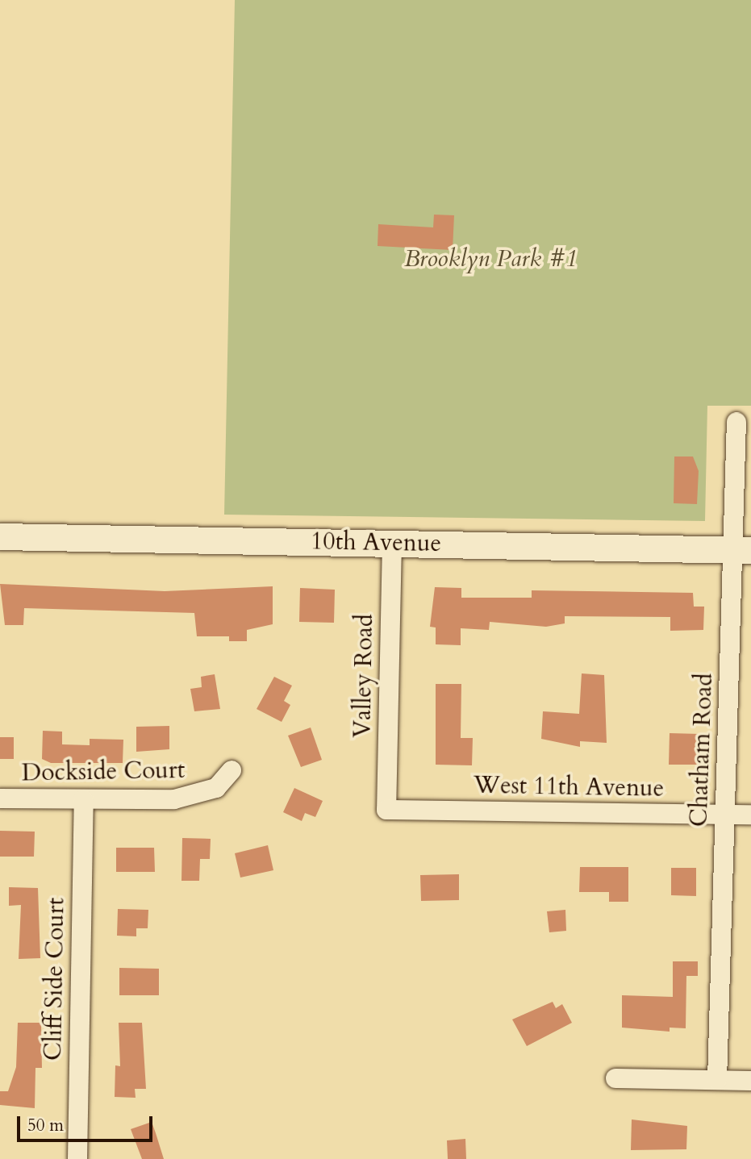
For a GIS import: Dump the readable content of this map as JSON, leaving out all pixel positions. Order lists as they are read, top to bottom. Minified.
{"streets":{"street":["10th Avenue","Valley Road","Chatham Road","Dockside Court","West 11th Avenue","Cliff Side Court"]},"crossings":[["10th Avenue","Valley Road"],["10th Avenue","Chatham Road"],["Valley Road","West 11th Avenue"],["Chatham Road","West 11th Avenue"],["Dockside Court","Cliff Side Court"]],"parks":["Brooklyn Park #1"],"scale_bar":"50 m"}
